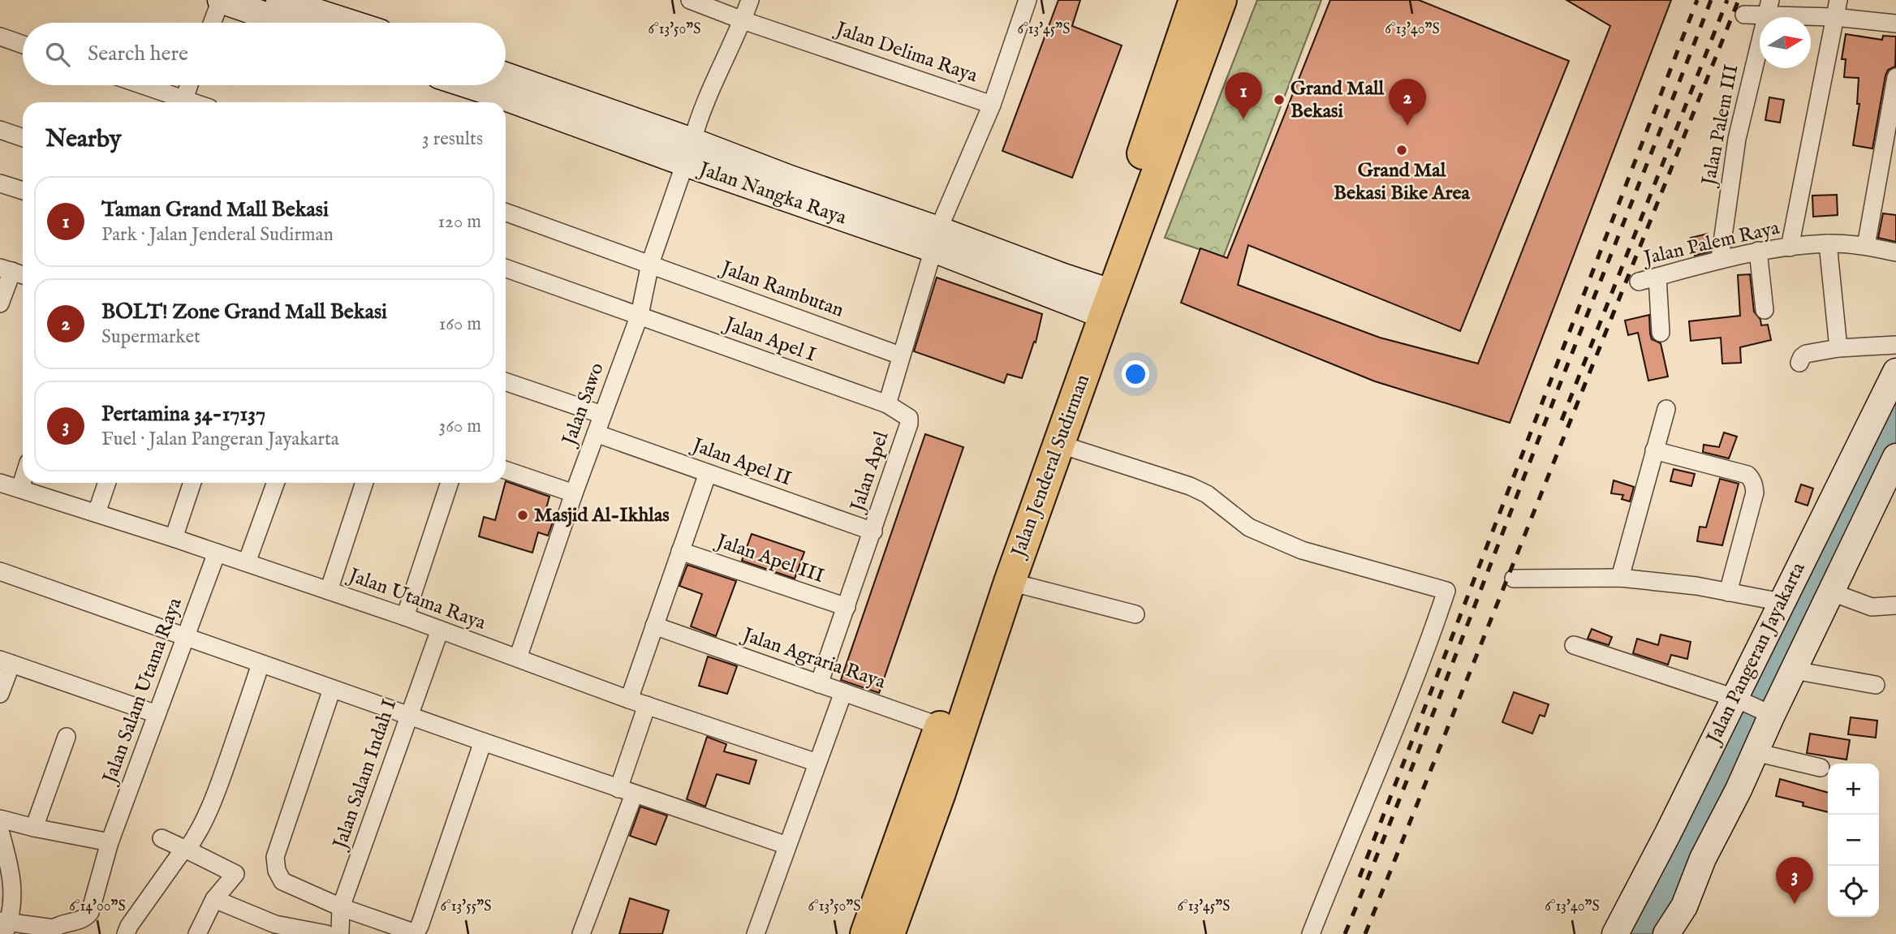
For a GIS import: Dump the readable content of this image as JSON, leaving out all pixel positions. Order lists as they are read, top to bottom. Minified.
{"streets":{"highway":["Jalan Jenderal Sudirman"],"street":["Jalan Delima Raya","Jalan Palem III","Jalan Nangka Raya","Jalan Palem Raya","Jalan Rambutan","Jalan Apel I","Jalan Sawo","Jalan Apel II","Jalan Apel","Jalan Apel III","Jalan Utama Raya","Jalan Pangeran Jayakarta","Jalan Agraria Raya","Jalan Salam Utama Raya","Jalan Salam Indah I"]},"crossings":[["Jalan Delima Raya","Jalan Sawo"],["Jalan Delima Raya","Jalan Apel"],["Jalan Palem III","Jalan Palem Raya"],["Jalan Nangka Raya","Jalan Sawo"],["Jalan Nangka Raya","Jalan Jenderal Sudirman"],["Jalan Nangka Raya","Jalan Apel"],["Jalan Rambutan","Jalan Sawo"],["Jalan Rambutan","Jalan Apel"],["Jalan Apel I","Jalan Sawo"],["Jalan Apel I","Jalan Apel"],["Jalan Sawo","Jalan Apel II"],["Jalan Sawo","Jalan Utama Raya"],["Jalan Apel II","Jalan Apel"],["Jalan Jenderal Sudirman","Jalan Agraria Raya"],["Jalan Apel","Jalan Apel III"],["Jalan Apel","Jalan Agraria Raya"],["Jalan Utama Raya","Jalan Salam Utama Raya"],["Jalan Utama Raya","Jalan Salam Indah I"]],"places":["Grand Mall Bekasi","Grand Mal Bekasi Bike Area","Masjid Al-Ikhlas"],"north":"right","page":{"search":"Search here","pins":["1","2","3"],"heading":["Nearby","3 results"],"list":[{"mark":"1","name":"Taman Grand Mall Bekasi","note":"Park · Jalan Jenderal Sudirman","value":"120 m"},{"mark":"2","name":"BOLT! Zone Grand Mall Bekasi","note":"Supermarket","value":"160 m"},{"mark":"3","name":"Pertamina 34-17137","note":"Fuel · Jalan Pangeran Jayakarta","value":"360 m"}],"map_buttons":["+","−"]},"coordinates":["6°13'50\"S","6°13'45\"S","6°13'40\"S","6°14'00\"S","6°13'55\"S"]}
